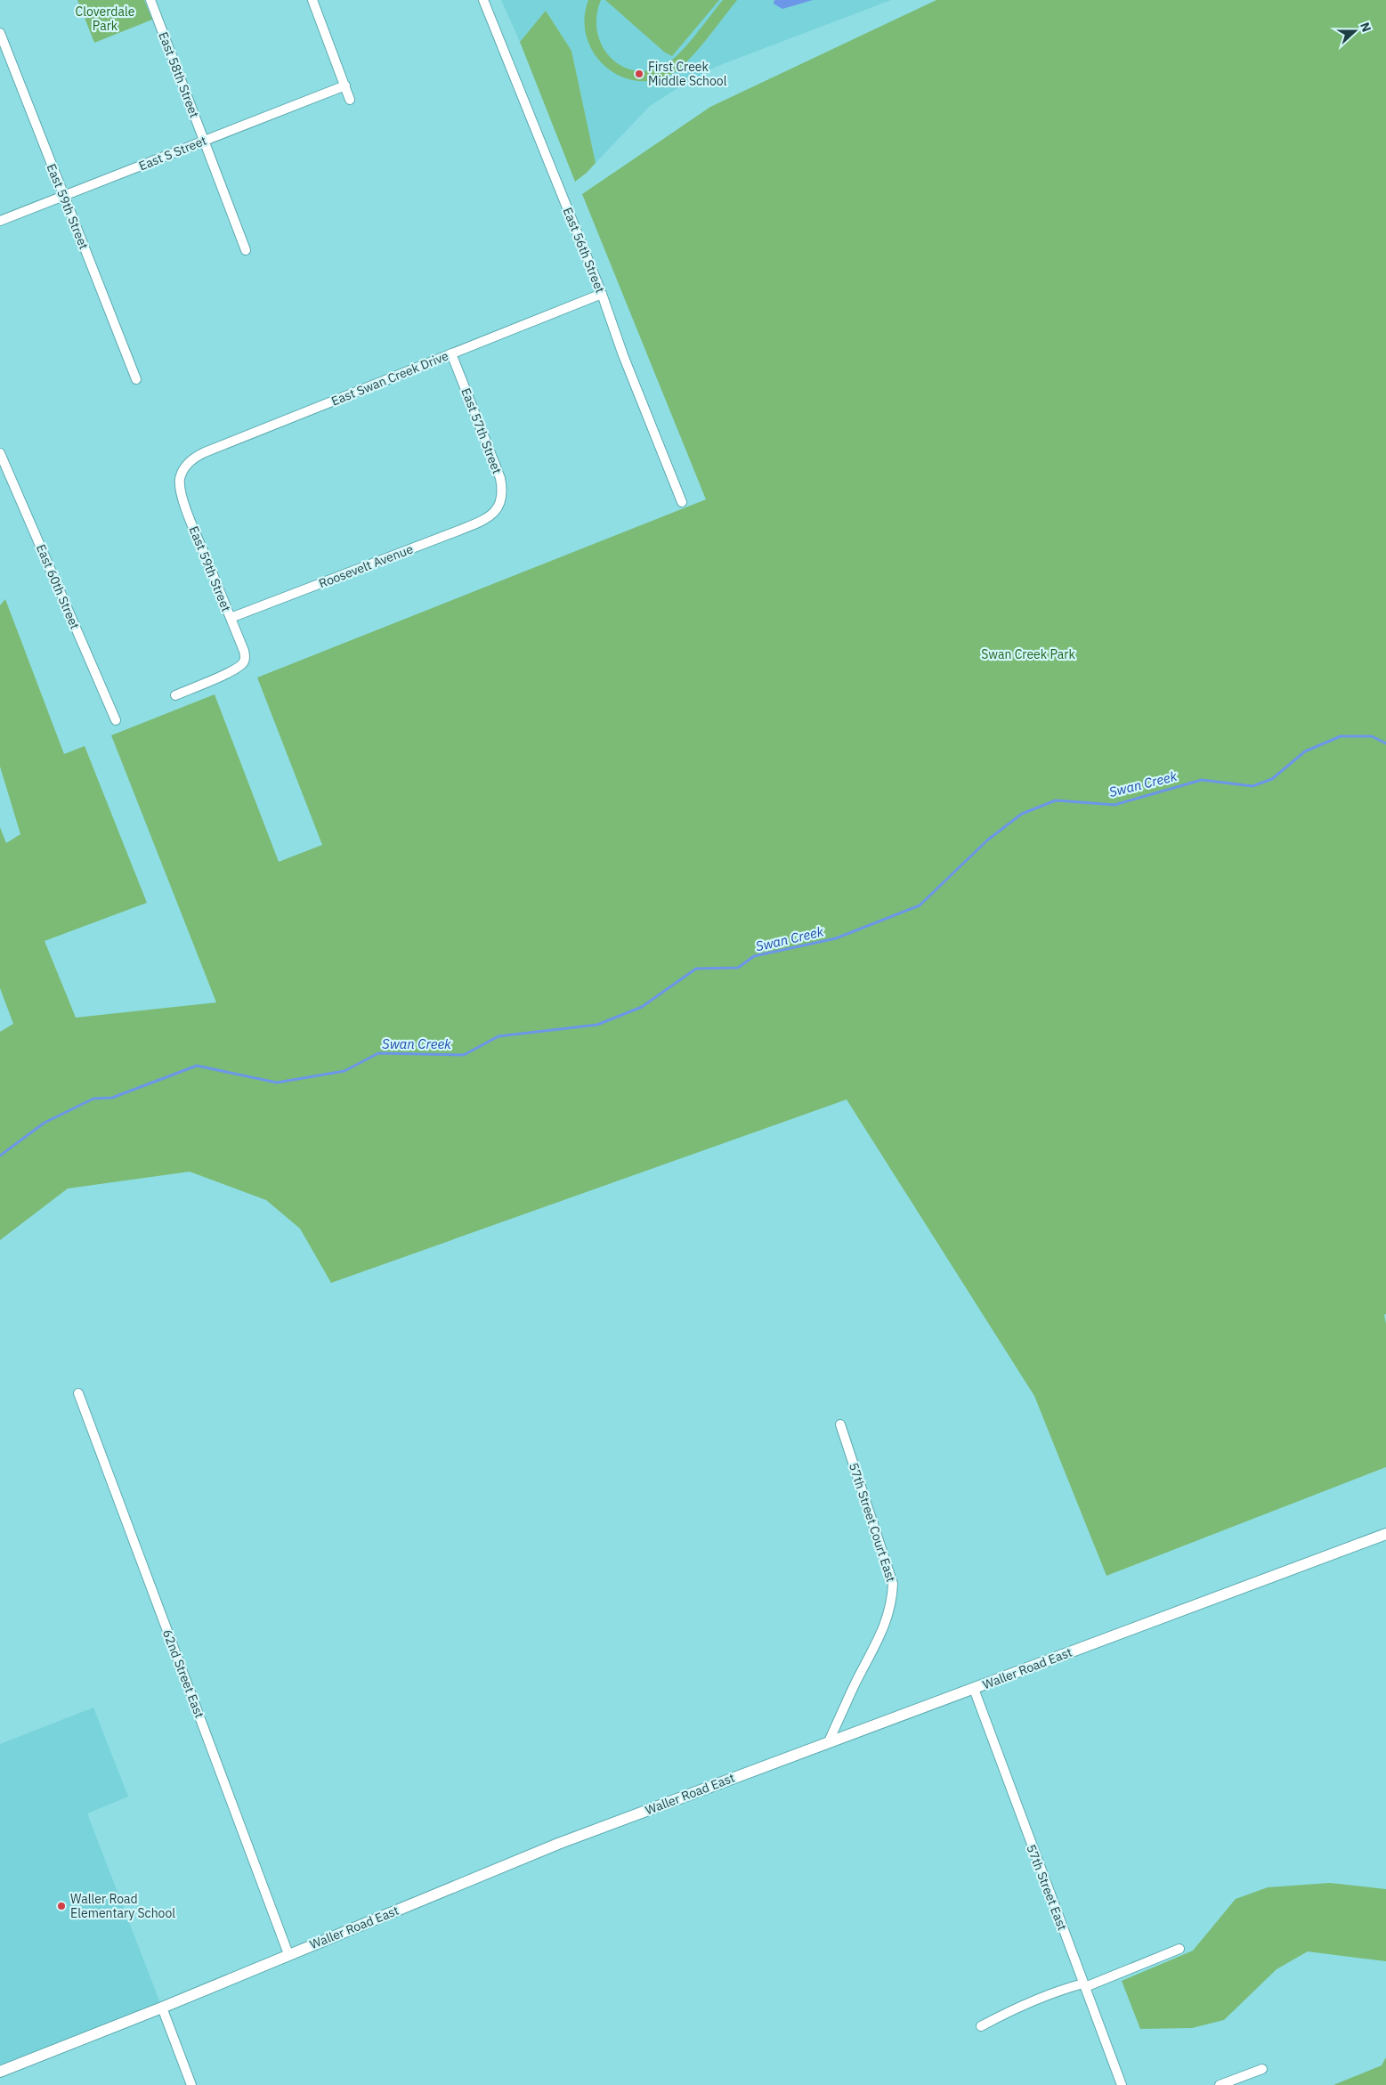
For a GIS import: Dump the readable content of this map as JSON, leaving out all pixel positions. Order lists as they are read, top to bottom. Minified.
{"streets":{"street":["East 58th Street","East S Street","East 59th Street","East 56th Street","East Swan Creek Drive","East 57th Street","Roosevelt Avenue","East 60th Street","57th Street Court East","Waller Road East","62nd Street East","57th Street East"]},"crossings":[["East 58th Street","East S Street"],["East S Street","East 59th Street"],["East 59th Street","East Swan Creek Drive"],["East 59th Street","Roosevelt Avenue"],["East 56th Street","East Swan Creek Drive"],["East Swan Creek Drive","East 57th Street"],["East 57th Street","Roosevelt Avenue"],["57th Street Court East","Waller Road East"],["Waller Road East","62nd Street East"],["Waller Road East","57th Street East"]],"water":["Swan Creek"],"parks":["Cloverdale Park","Swan Creek Park"],"places":["First Creek Middle School","Waller Road Elementary School"],"north":"right"}
